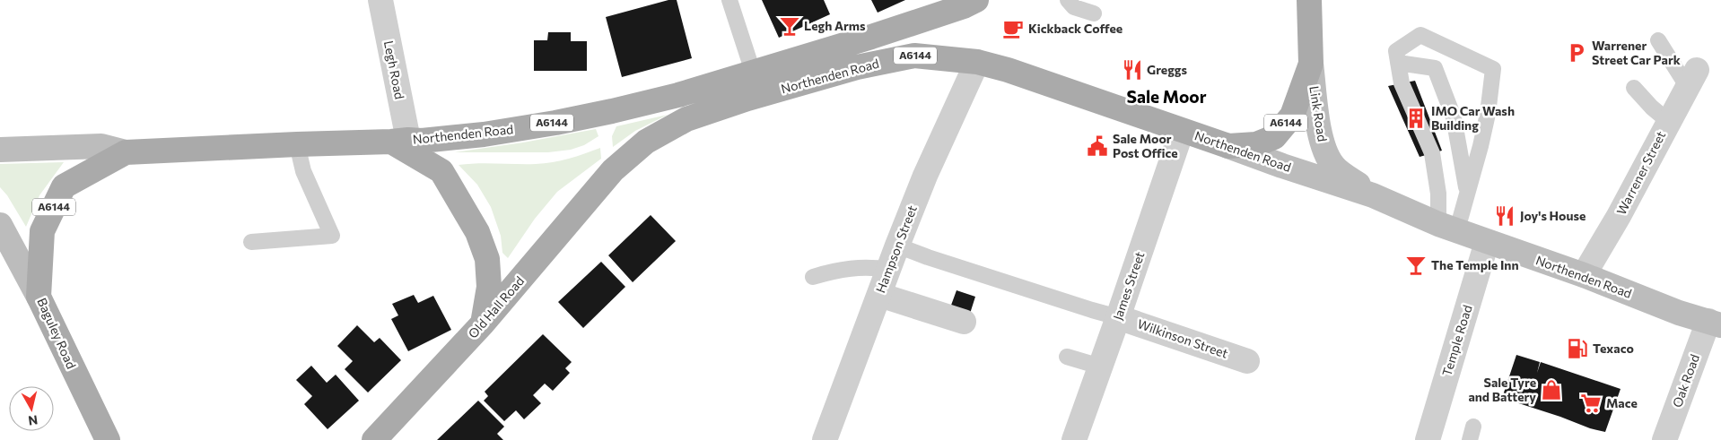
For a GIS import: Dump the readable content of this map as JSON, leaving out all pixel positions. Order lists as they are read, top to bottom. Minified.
{"streets":{"main road":["A6144","Northenden Road","Link Road","Old Hall Road","Baguley Road"],"street":["Legh Road","Warrener Street","Hampson Street","James Street","Wilkinson Street","Temple Road","Oak Road"]},"crossings":[["Legh Road","Northenden Road"],["Northenden Road","Link Road"],["Northenden Road","Warrener Street"],["Northenden Road","Hampson Street"],["Northenden Road","James Street"],["Northenden Road","Old Hall Road"],["Northenden Road","Baguley Road"],["Northenden Road","Temple Road"],["Northenden Road","Oak Road"],["James Street","Wilkinson Street"]],"districts":["Sale Moor"],"places":{"bar":["Legh Arms","The Temple Inn"],"cafe":["Kickback Coffee"],"parking":["Warrener Street Car Park"],"restaurant":["Greggs","Joy's House"],"building":["IMO Car Wash Building"],"public building":["Sale Moor Post Office"],"fuel station":["Texaco"],"shop":["Sale Tyre and Battery"],"supermarket":["Mace"]},"north":"bottom"}
